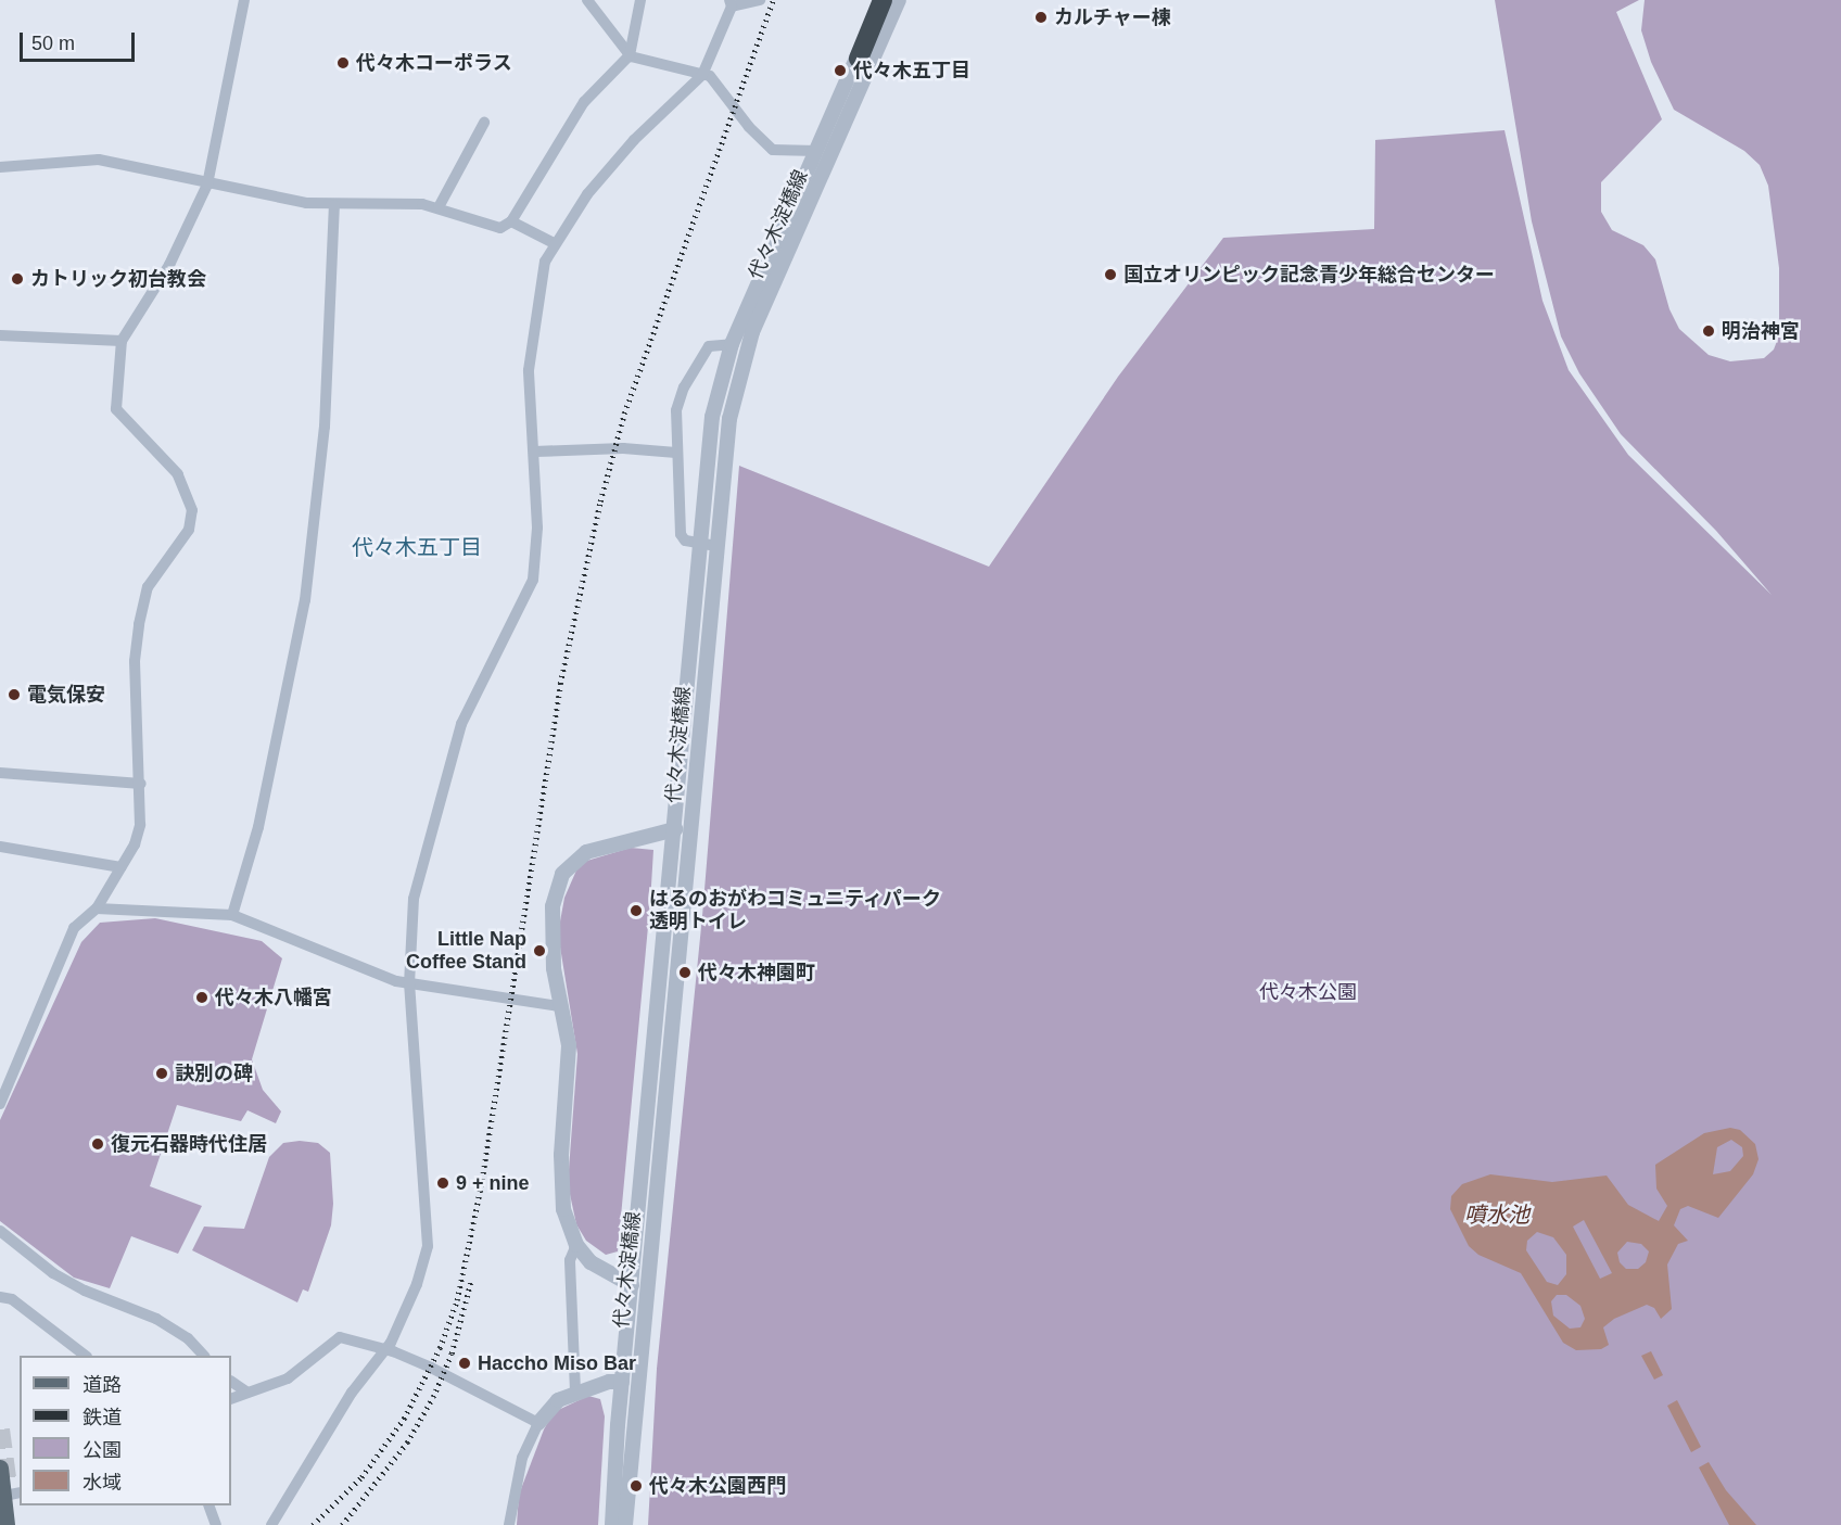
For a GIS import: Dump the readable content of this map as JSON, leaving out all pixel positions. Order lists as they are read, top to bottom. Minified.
{"streets":{"street":["代々木淀橋線"]},"districts":["代々木五丁目"],"water":["噴水池"],"parks":["代々木公園"],"places":["カルチャー棟","代々木コーポラス","代々木五丁目","国立オリンピック記念青少年総合センター","カトリック初台教会","明治神宮","電気保安","はるのおがわコミュニティパーク 透明トイレ","Little Nap Coffee Stand","代々木神園町","代々木八幡宮","訣別の碑","復元石器時代住居","9 + nine","Haccho Miso Bar","代々木公園西門"],"legend":["道路","鉄道","公園","水域"],"scale_bar":"50 m"}
